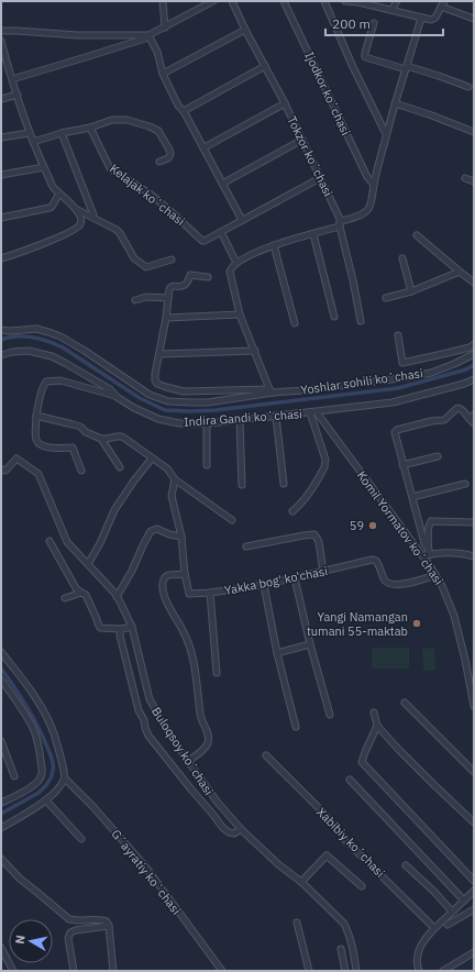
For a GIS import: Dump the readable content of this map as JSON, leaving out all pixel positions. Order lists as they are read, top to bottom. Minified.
{"streets":{"street":["Ijodkor koʻchasi","Tokzor koʻchasi","Kelajak koʻchasi","Yoshlar sohili koʻchasi","Indira Gandi koʻchasi","Komil Yormatov koʻchasi","Yakka bog' ko'chasi","Buloqsoy koʻchasi","Xabibiy koʻchasi","Gʻayratiy koʻchasi"]},"crossings":[["Tokzor koʻchasi","Kelajak koʻchasi"],["Indira Gandi koʻchasi","Komil Yormatov koʻchasi"],["Komil Yormatov koʻchasi","Yakka bog' ko'chasi"]],"places":["59","Yangi Namangan tumani 55-maktab"],"scale_bar":"200 m","north":"left"}
